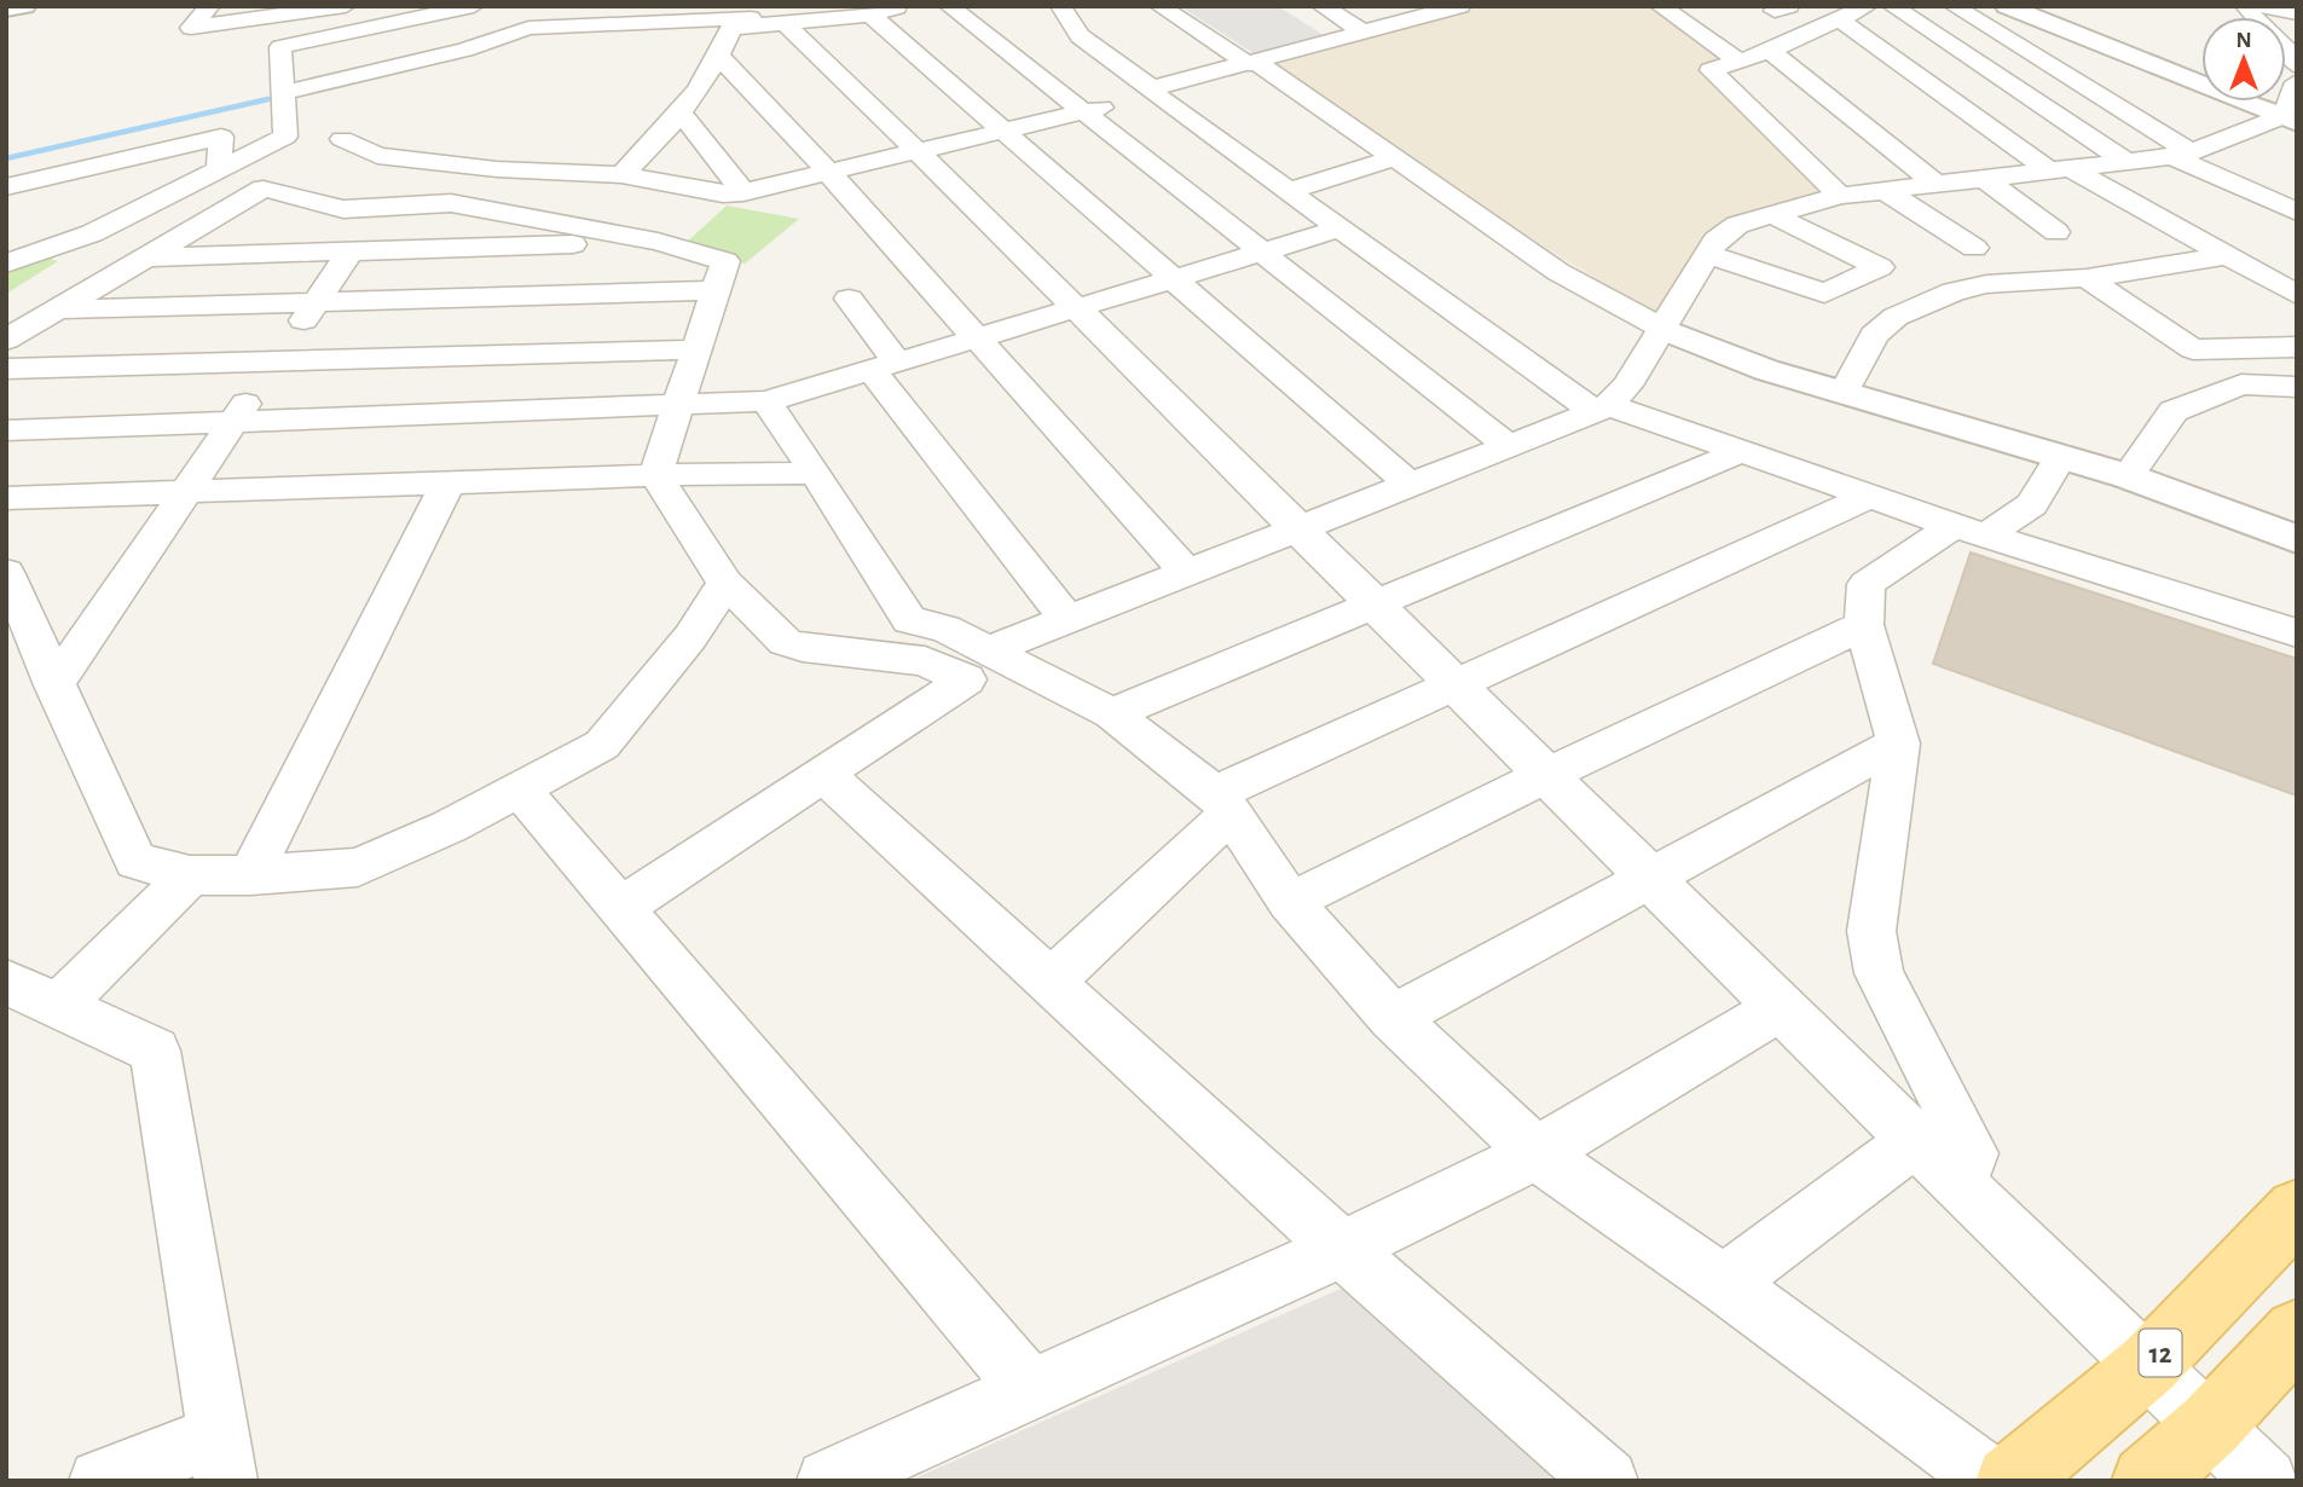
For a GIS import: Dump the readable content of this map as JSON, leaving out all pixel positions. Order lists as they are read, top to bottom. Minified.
{"streets":{"main road":["12"]},"north":"top"}
